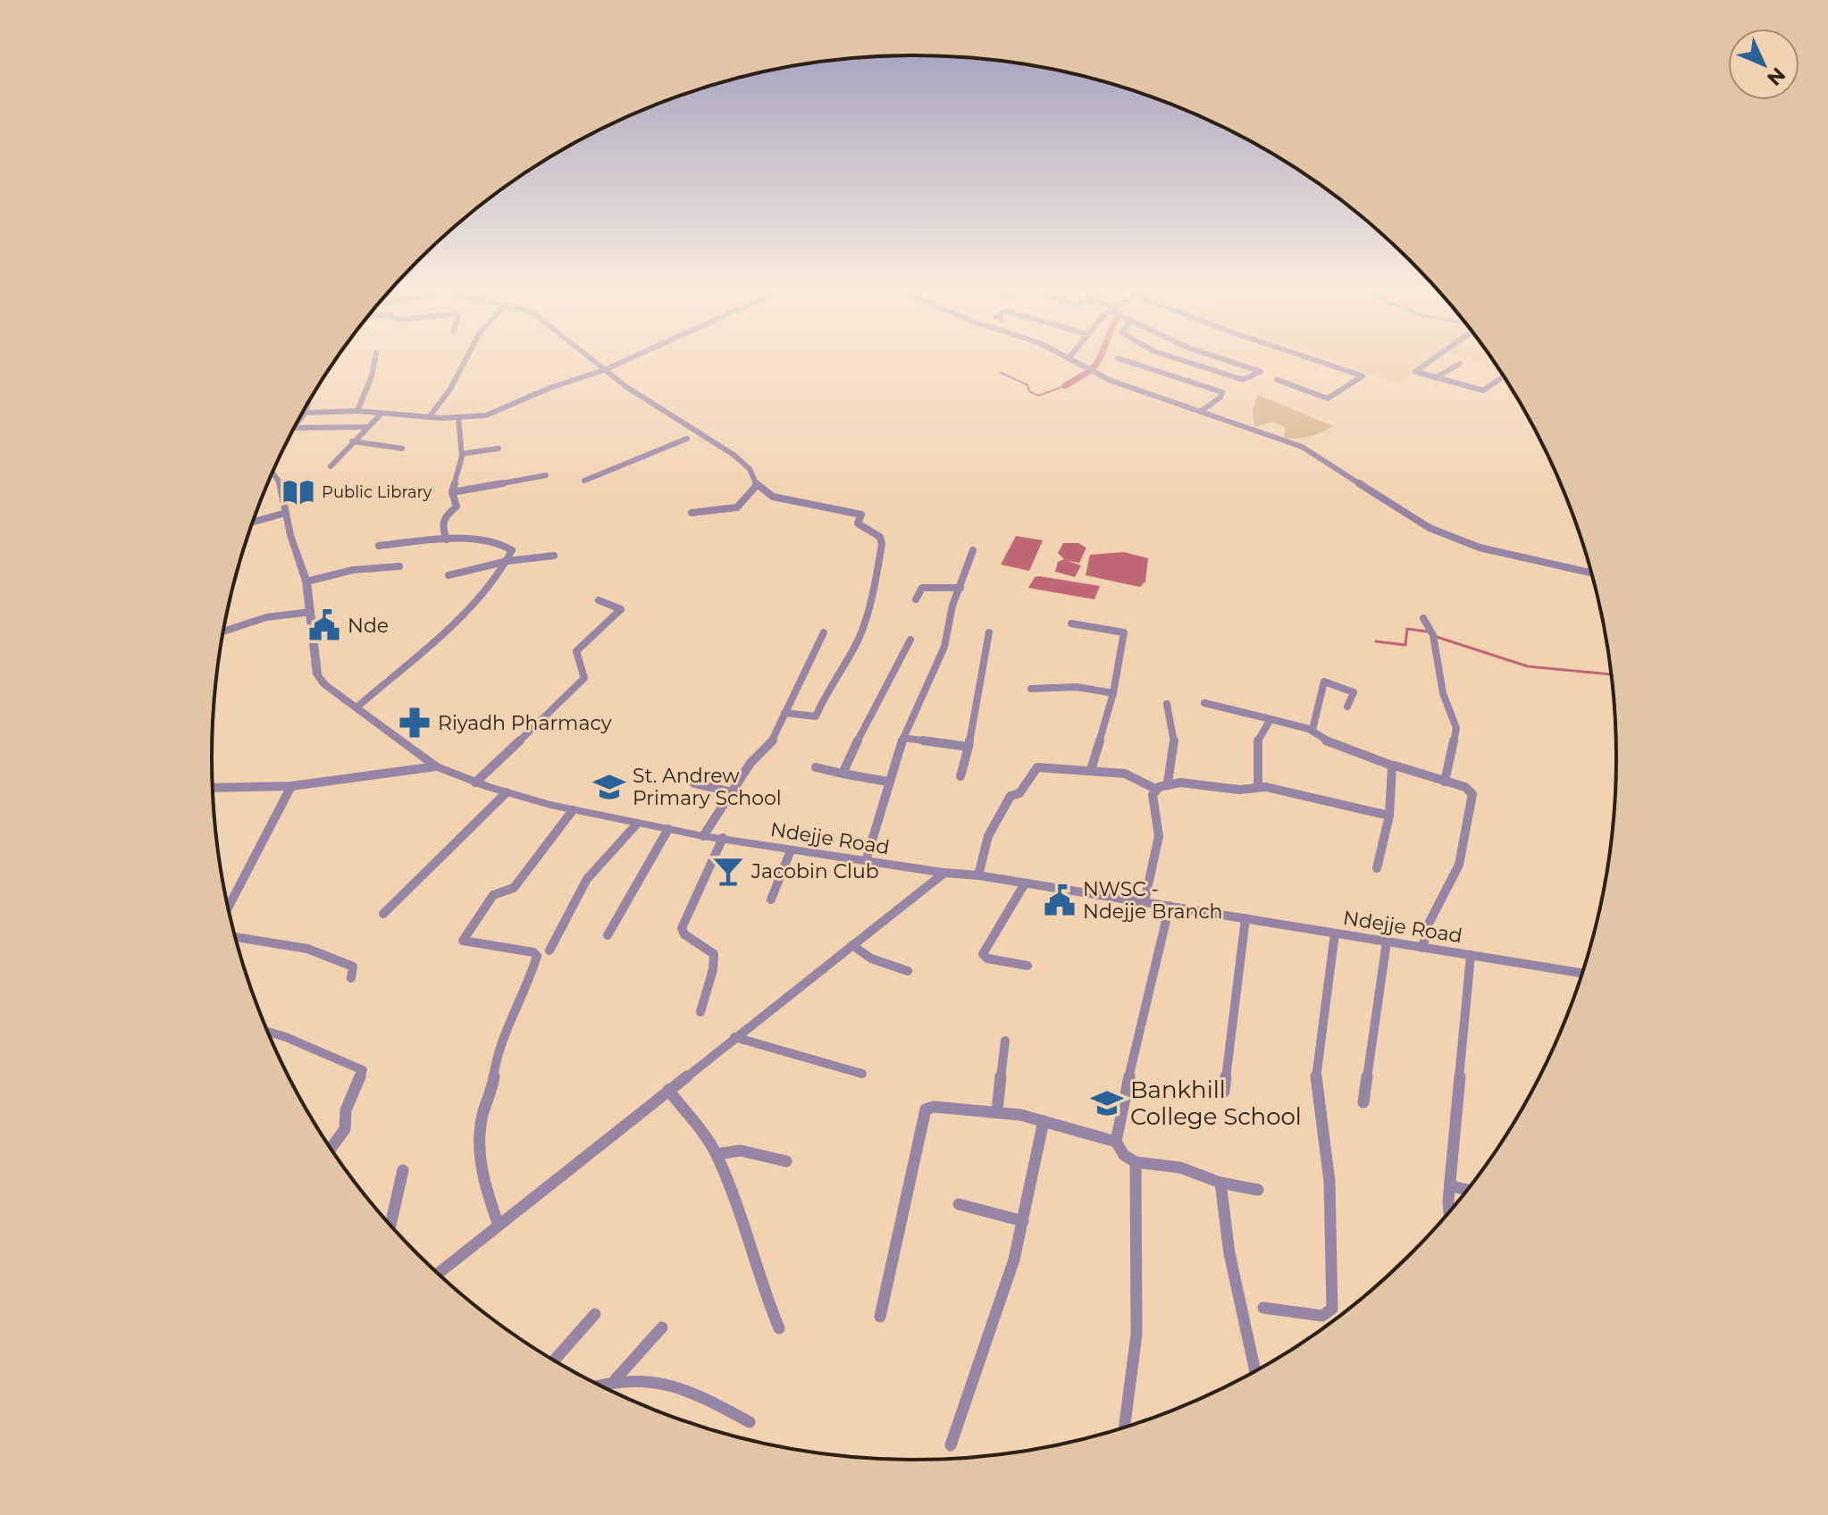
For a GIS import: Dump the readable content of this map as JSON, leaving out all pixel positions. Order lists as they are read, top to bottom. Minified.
{"streets":{"street":["Ndejje Road"]},"places":{"library":["Public Library"],"public building":["Nde","NWSC - Ndejje Branch"],"pharmacy":["Riyadh Pharmacy"],"school or university":["St. Andrew Primary School","Bankhill College School"],"bar":["Jacobin Club"]},"north":"bottom right"}
